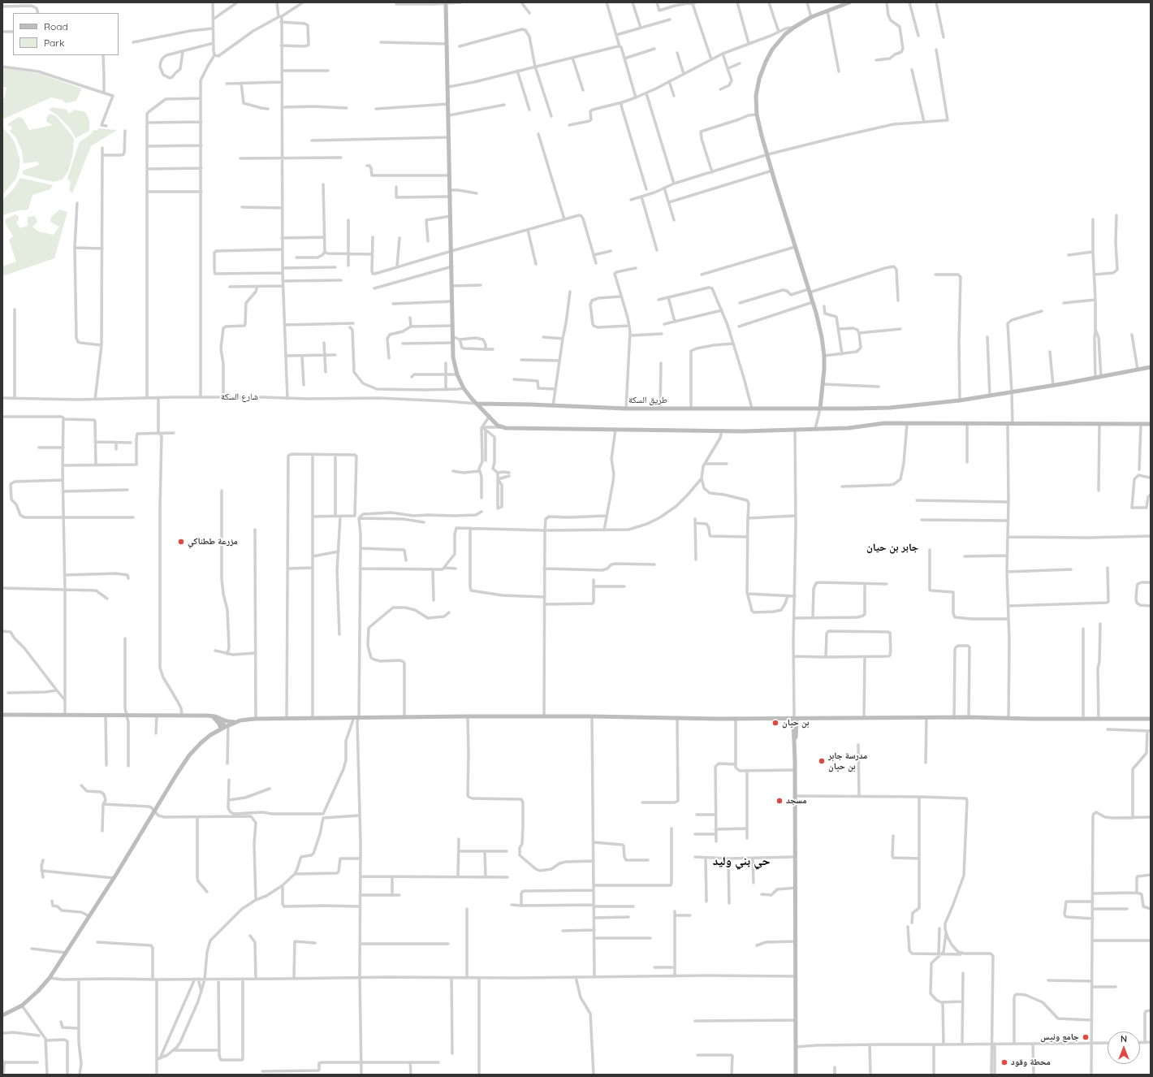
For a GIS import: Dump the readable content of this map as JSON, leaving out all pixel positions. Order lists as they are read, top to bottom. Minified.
{"streets":{"main road":["طريق السكة"],"street":["شارع السكة"]},"crossings":[["شارع السكة","طريق السكة"]],"districts":["جابر بن حيان","حي بني وليد"],"places":["مزرعة ططناكي","بن حيان","مدرسة جابر بن حيان","مسجد","جامع ونيس","محطة وقود"],"legend":["Road","Park"],"north":"top"}
